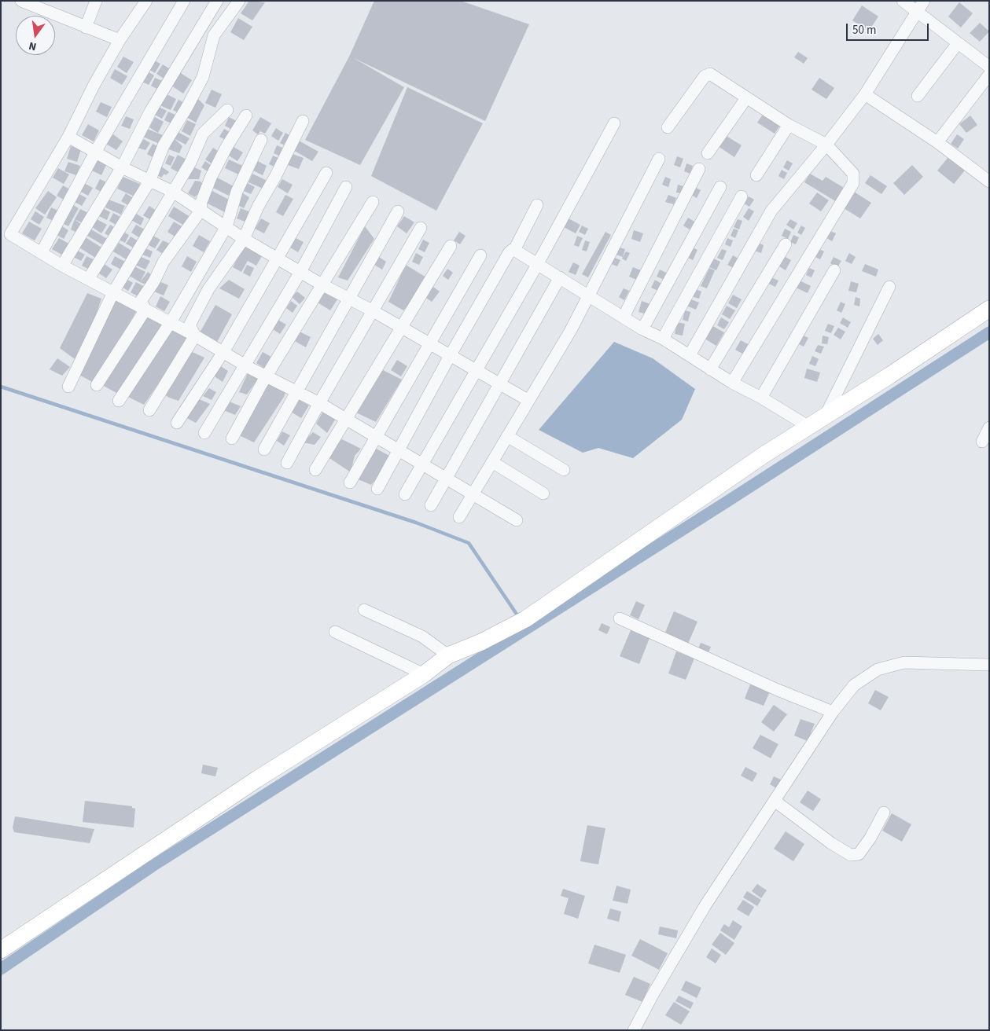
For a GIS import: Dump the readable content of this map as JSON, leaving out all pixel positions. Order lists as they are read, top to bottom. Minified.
{"scale_bar":"50 m","north":"bottom"}
